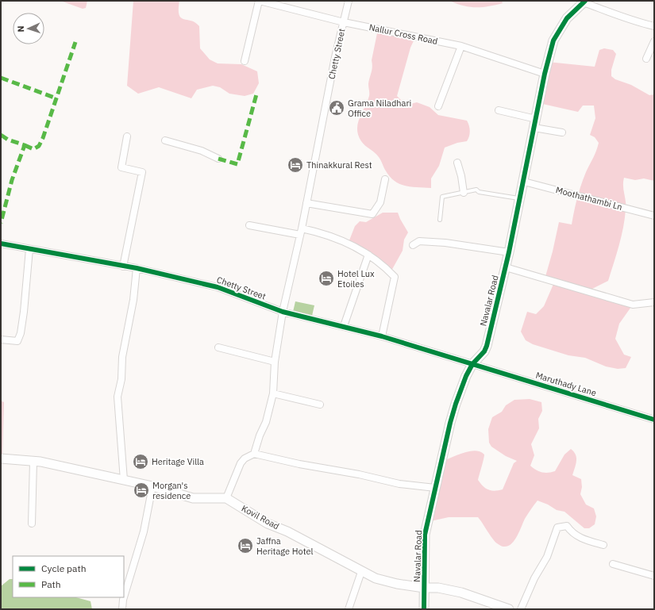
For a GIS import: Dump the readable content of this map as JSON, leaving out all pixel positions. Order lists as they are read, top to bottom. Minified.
{"streets":{"street":["Nallur Cross Road","Chetty Street","Moothathambi Ln","Navalar Road","Maruthady Lane","Kovil Road"]},"crossings":[["Nallur Cross Road","Chetty Street"],["Nallur Cross Road","Navalar Road"],["Chetty Street","Navalar Road"],["Chetty Street","Maruthady Lane"],["Moothathambi Ln","Navalar Road"],["Navalar Road","Maruthady Lane"],["Navalar Road","Kovil Road"]],"places":{"public building":["Grama Niladhari Office"],"hotel":["Thinakkural Rest","Hotel Lux Etoiles","Heritage Villa","Morgan's residence","Jaffna Heritage Hotel"]},"legend":["Cycle path","Path"],"north":"left"}
